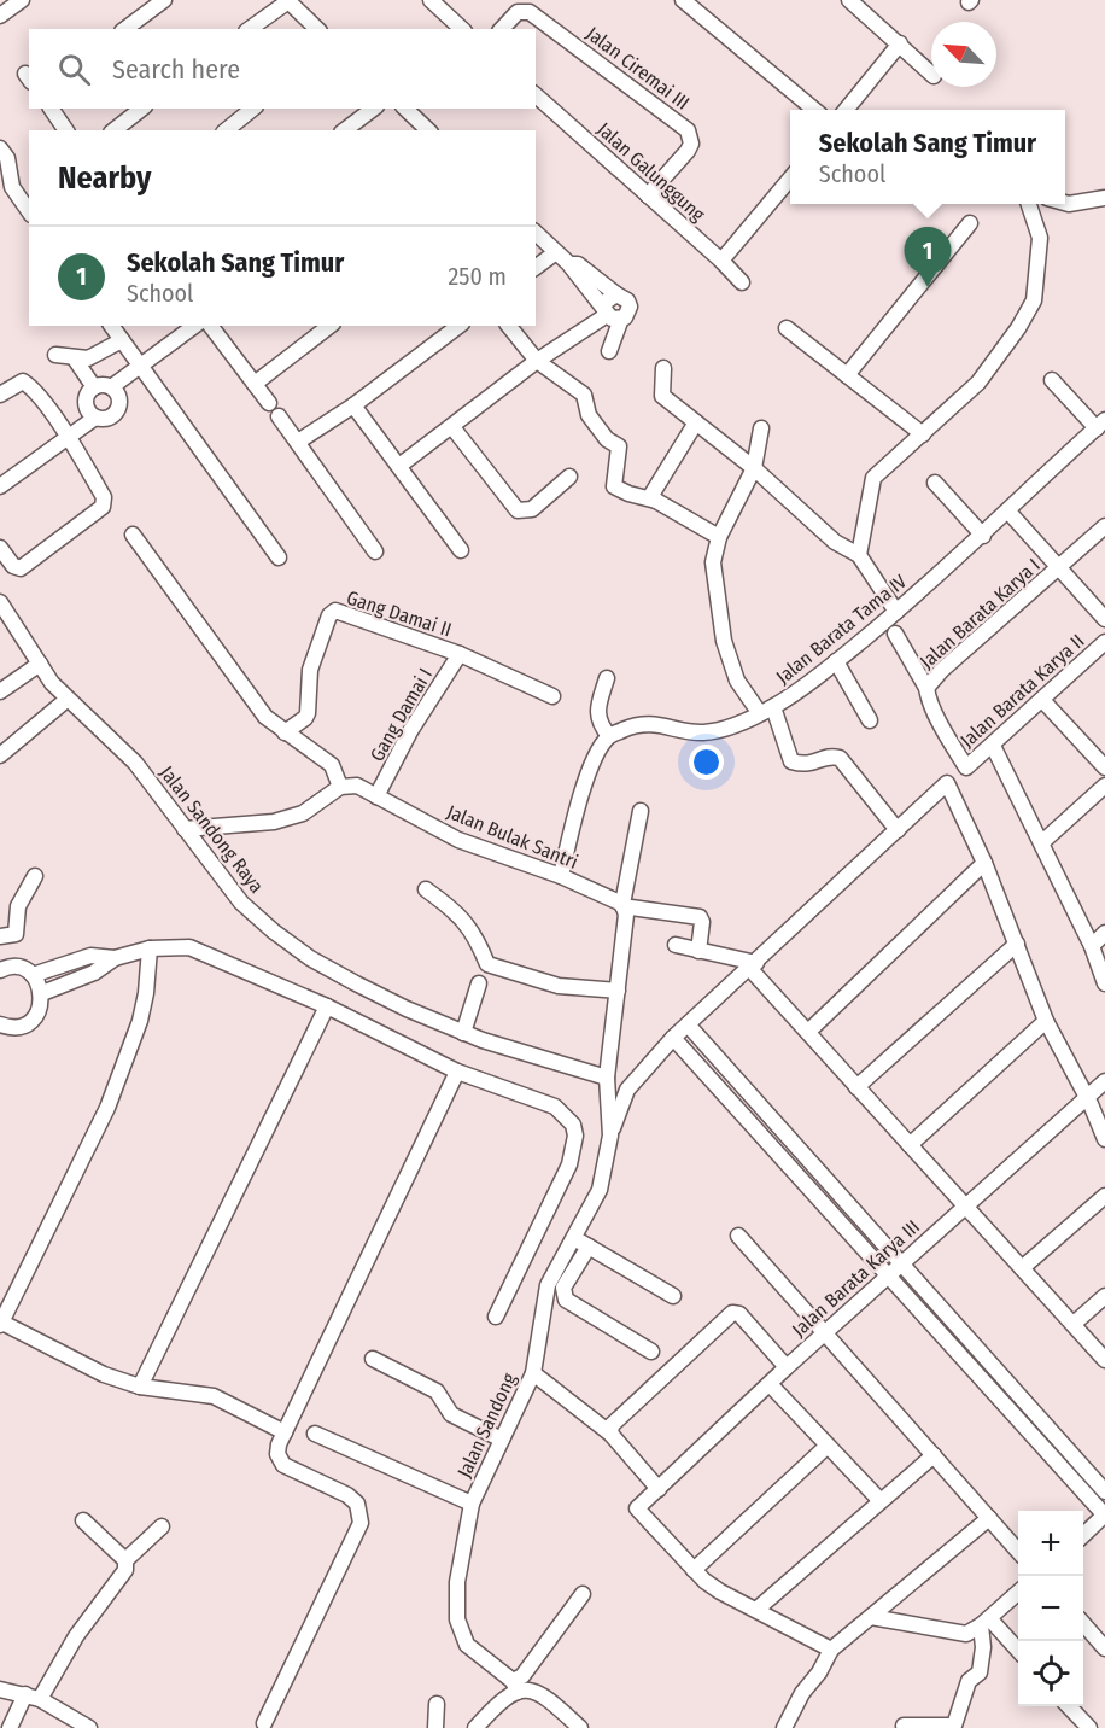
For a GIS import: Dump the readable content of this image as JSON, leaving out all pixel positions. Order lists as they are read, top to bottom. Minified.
{"streets":{"street":["Jalan Ciremai III","Jalan Galunggung","Gang Damai II","Jalan Barata Karya I","Jalan Barata Tama IV","Jalan Barata Karya II","Gang Damai I","Jalan Sandong Raya","Jalan Bulak Santri","Jalan Barata Karya III","Jalan Sandong"]},"crossings":[["Jalan Ciremai III","Jalan Galunggung"],["Gang Damai II","Gang Damai I"],["Jalan Barata Karya I","Jalan Barata Karya II"],["Gang Damai I","Jalan Bulak Santri"],["Jalan Sandong Raya","Jalan Sandong"]],"north":"top left","page":{"search":"Search here","popup":["Sekolah Sang Timur","School"],"heading":"Nearby","list":[{"mark":"1","name":"Sekolah Sang Timur","note":"School","value":"250 m"}],"pins":"1","map_buttons":["+","−"]}}
